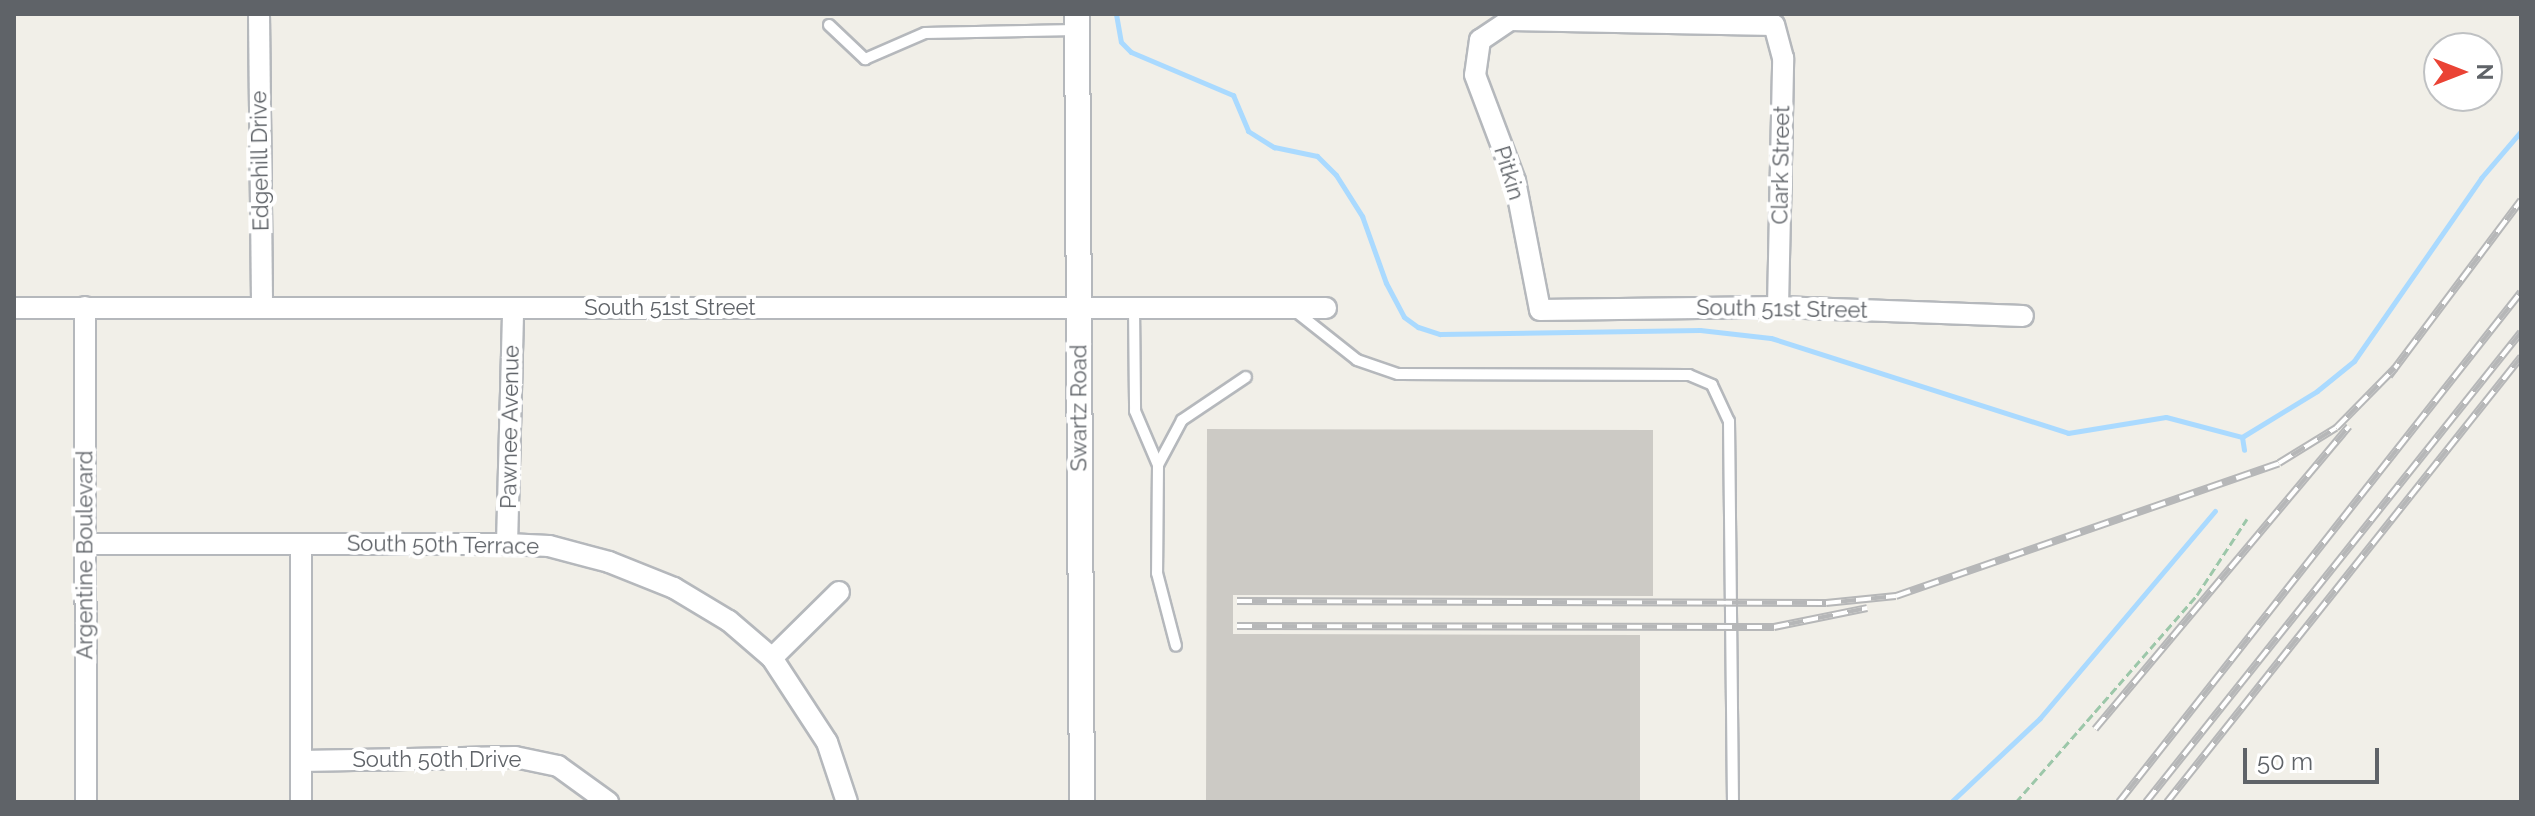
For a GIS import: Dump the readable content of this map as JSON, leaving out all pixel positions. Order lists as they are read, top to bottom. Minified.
{"streets":{"street":["Edgehill Drive","Clark Street","Pitkin","South 51st Street","Swartz Road","Pawnee Avenue","South 50th Terrace","Argentine Boulevard","South 50th Drive"]},"crossings":[["Edgehill Drive","South 51st Street"],["Clark Street","Pitkin"],["Clark Street","South 51st Street"],["Pitkin","South 51st Street"],["South 51st Street","Swartz Road"],["South 51st Street","Pawnee Avenue"],["South 51st Street","Argentine Boulevard"],["Pawnee Avenue","South 50th Terrace"],["South 50th Terrace","Argentine Boulevard"]],"scale_bar":"50 m","north":"right"}
